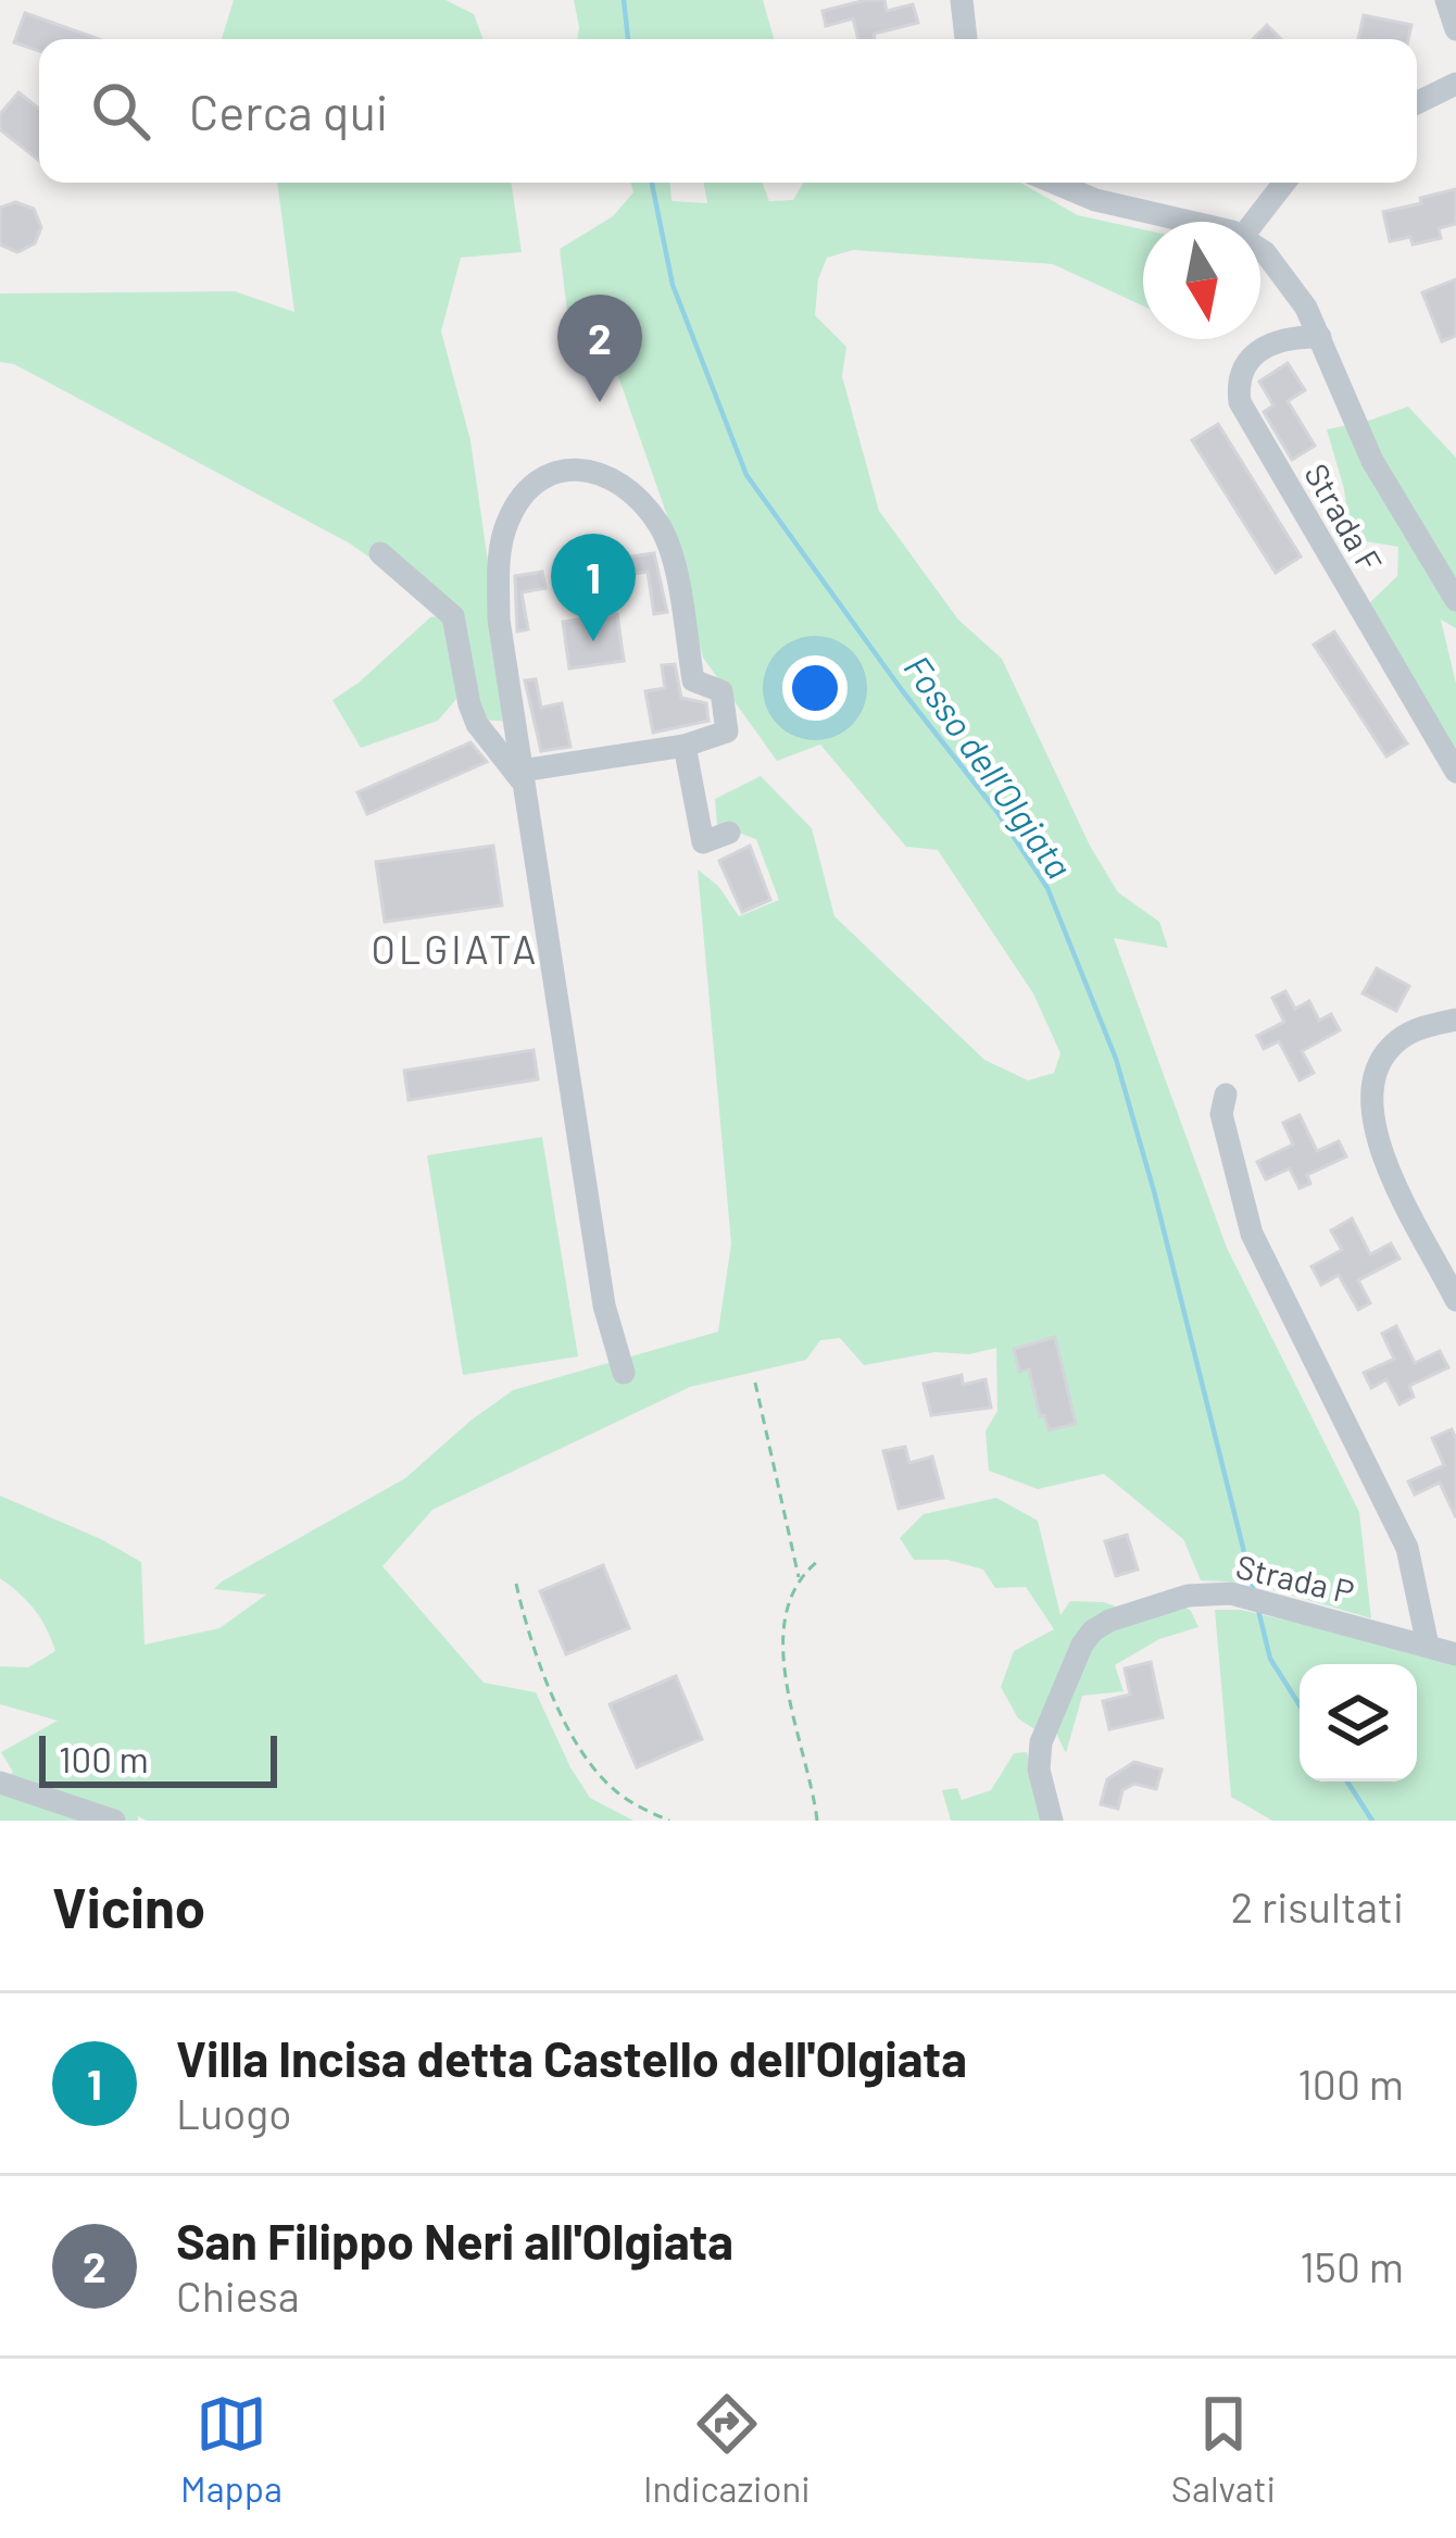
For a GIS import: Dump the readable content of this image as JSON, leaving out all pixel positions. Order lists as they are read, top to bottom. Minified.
{"streets":{"street":["Strada F","Strada P"]},"districts":["OLGIATA"],"water":["Fosso dell’Olgiata"],"scale_bar":"100 m","north":"bottom","page":{"search":"Cerca qui","pins":["2","1"],"scale":"100 m","heading":["Vicino","2 risultati"],"list":[{"mark":"1","name":"Villa Incisa detta Castello dell'Olgiata","note":"Luogo","value":"100 m"},{"mark":"2","name":"San Filippo Neri all'Olgiata","note":"Chiesa","value":"150 m"}],"nav":["Mappa","Indicazioni","Salvati"]}}
